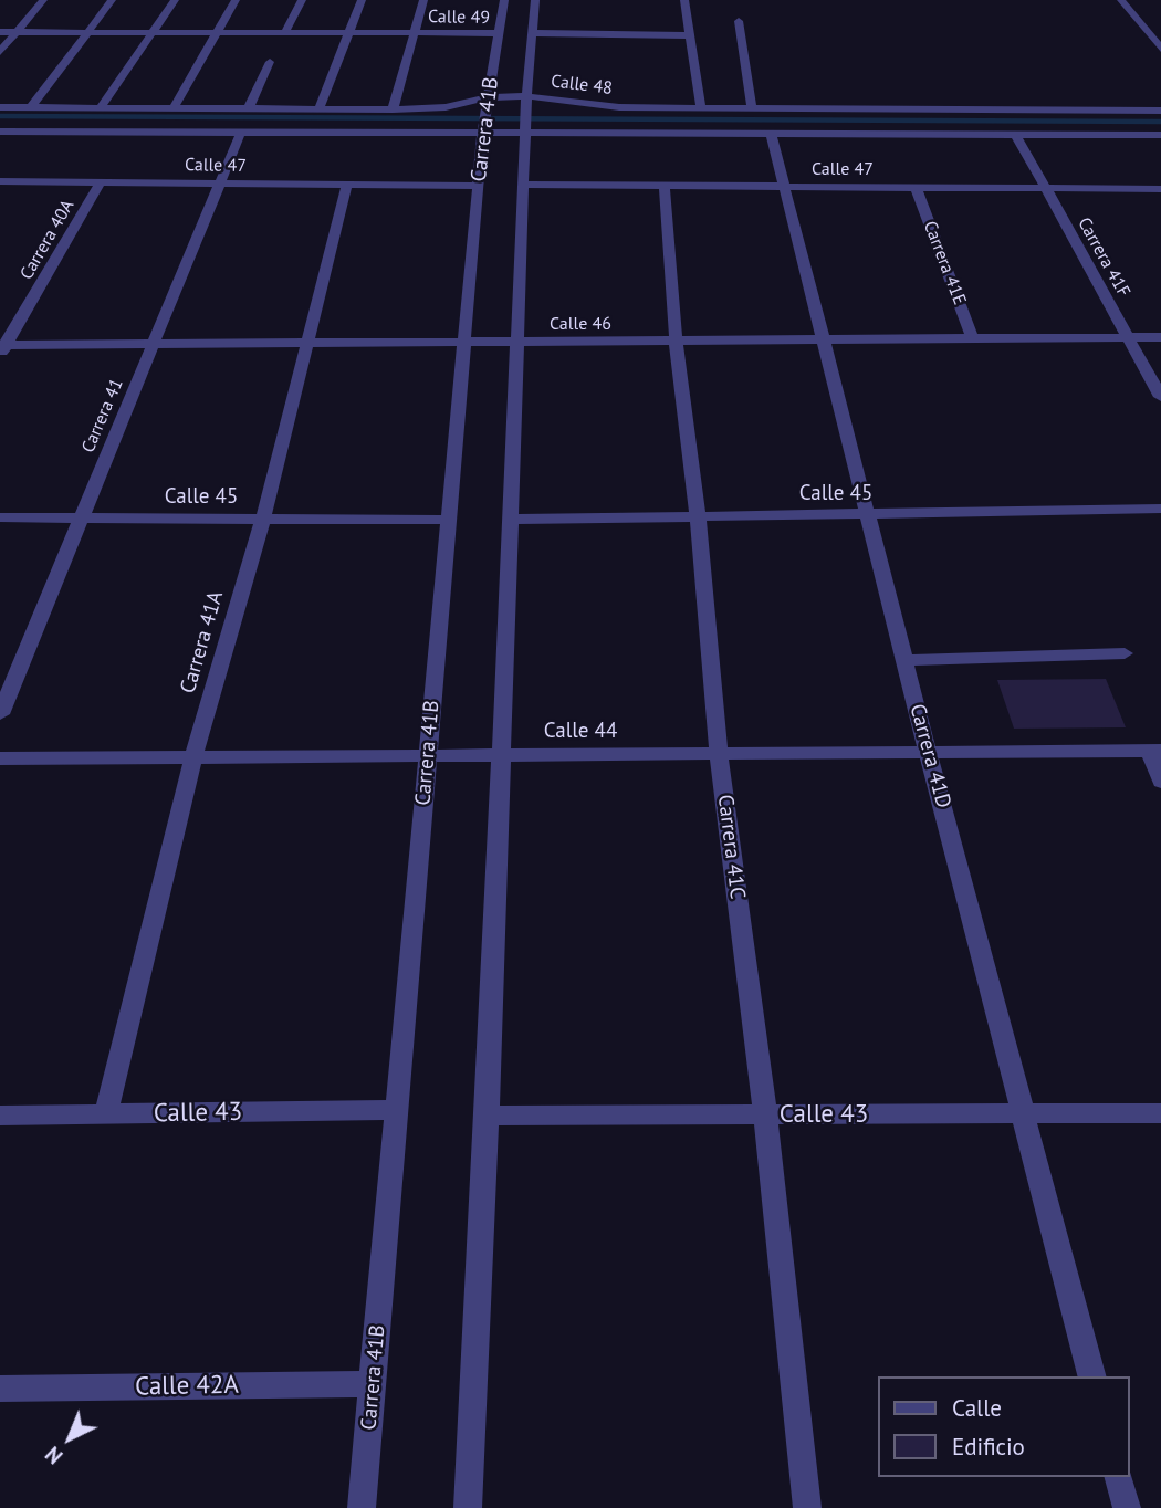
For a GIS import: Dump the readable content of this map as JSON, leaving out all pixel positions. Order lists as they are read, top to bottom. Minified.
{"streets":{"street":["Calle 49","Calle 48","Carrera 41B","Calle 47","Carrera 40A","Carrera 41F","Carrera 41E","Calle 46","Carrera 41","Calle 45","Carrera 41A","Calle 44","Carrera 41D","Carrera 41C","Calle 43","Calle 42A"]},"crossings":[["Calle 49","Carrera 41B"],["Calle 48","Carrera 41B"],["Calle 48","Carrera 41F"],["Calle 48","Carrera 41"],["Calle 48","Carrera 41D"],["Carrera 41B","Calle 47"],["Carrera 41B","Calle 46"],["Carrera 41B","Calle 45"],["Carrera 41B","Calle 44"],["Carrera 41B","Calle 43"],["Carrera 41B","Calle 42A"],["Calle 47","Carrera 40A"],["Calle 47","Carrera 41F"],["Calle 47","Carrera 41E"],["Calle 47","Carrera 41"],["Calle 47","Carrera 41A"],["Calle 47","Carrera 41D"],["Calle 47","Carrera 41C"],["Carrera 40A","Calle 46"],["Carrera 41F","Calle 46"],["Carrera 41E","Calle 46"],["Calle 46","Carrera 41"],["Calle 46","Carrera 41A"],["Calle 46","Carrera 41D"],["Calle 46","Carrera 41C"],["Carrera 41","Calle 45"],["Calle 45","Carrera 41A"],["Calle 45","Carrera 41D"],["Calle 45","Carrera 41C"],["Carrera 41A","Calle 44"],["Carrera 41A","Calle 43"],["Calle 44","Carrera 41D"],["Calle 44","Carrera 41C"],["Carrera 41D","Calle 43"],["Carrera 41C","Calle 43"]],"legend":["Calle","Edificio"],"north":"bottom left"}
